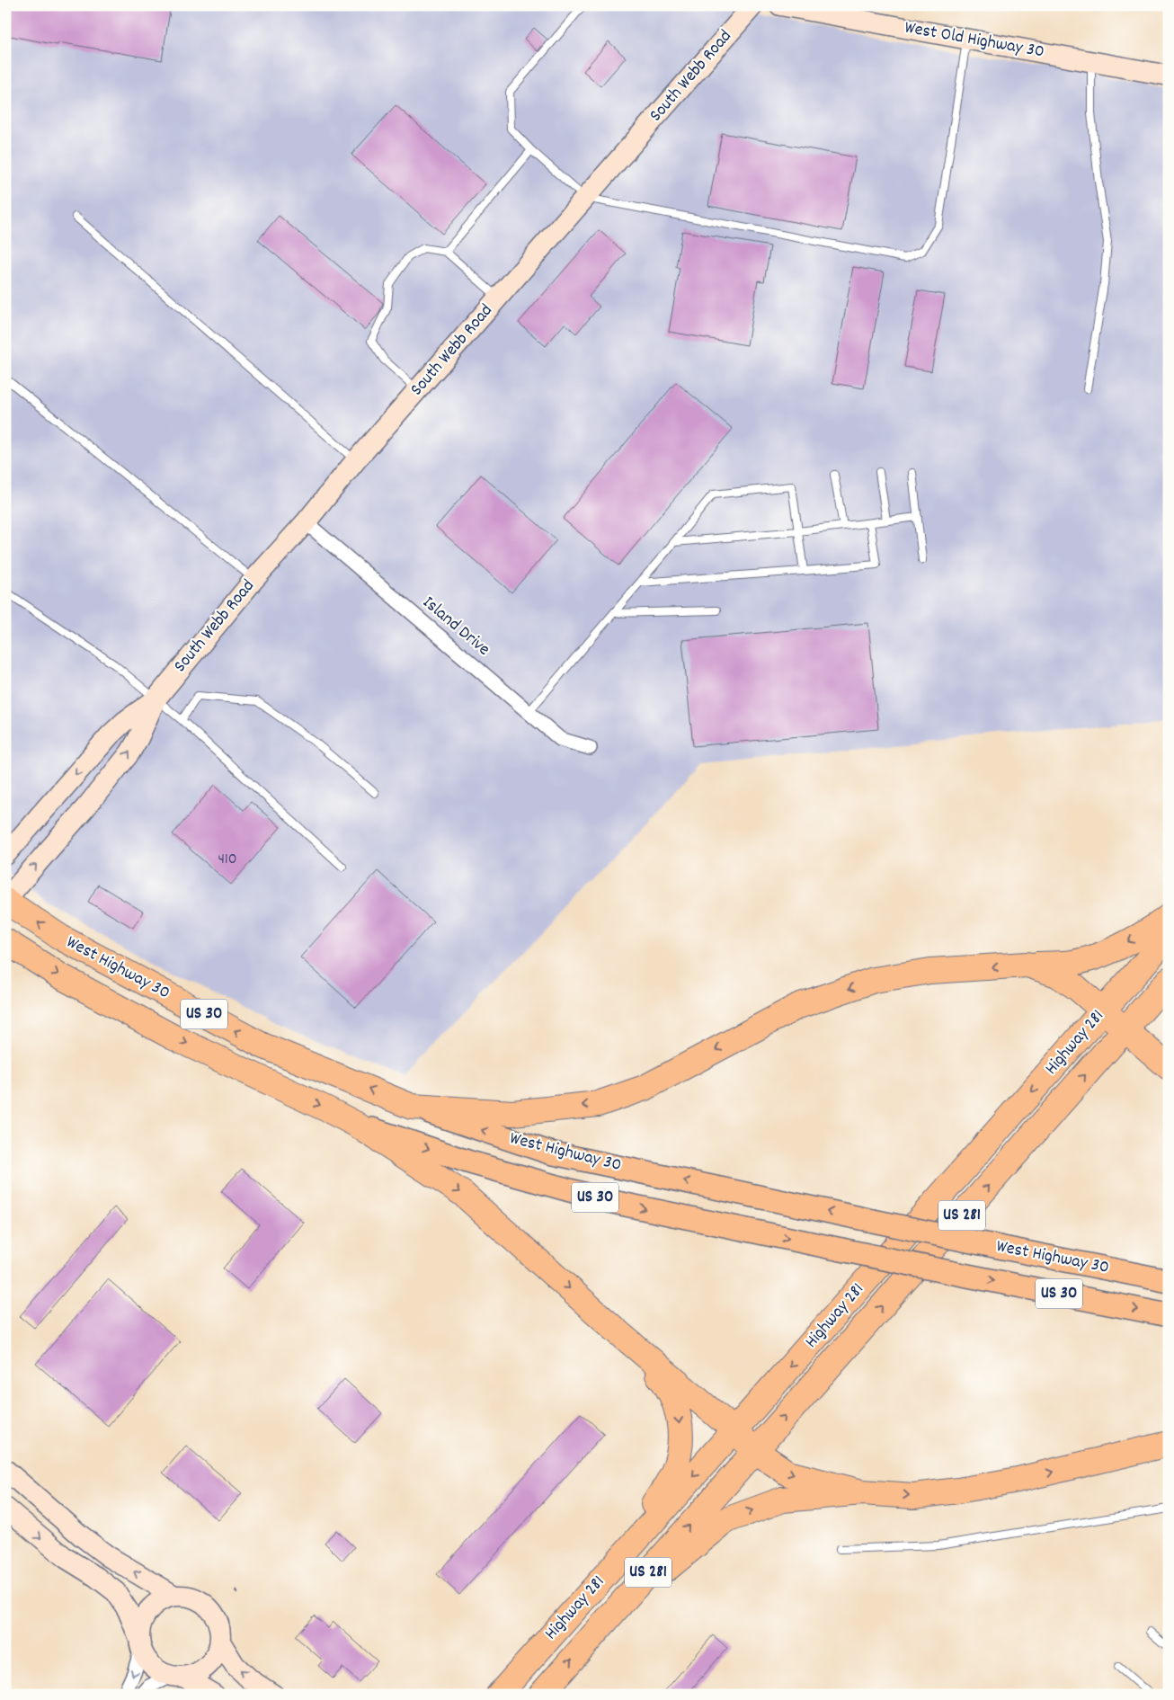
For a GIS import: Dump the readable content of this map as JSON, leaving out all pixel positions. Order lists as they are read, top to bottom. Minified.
{"streets":{"highway":["West Highway 30","US 30","Highway 281","US 281"],"street":["West Old Highway 30","South Webb Road","Island Drive"]},"crossings":[["South Webb Road","Island Drive"],["South Webb Road","West Highway 30"]],"house_numbers":["410"]}
